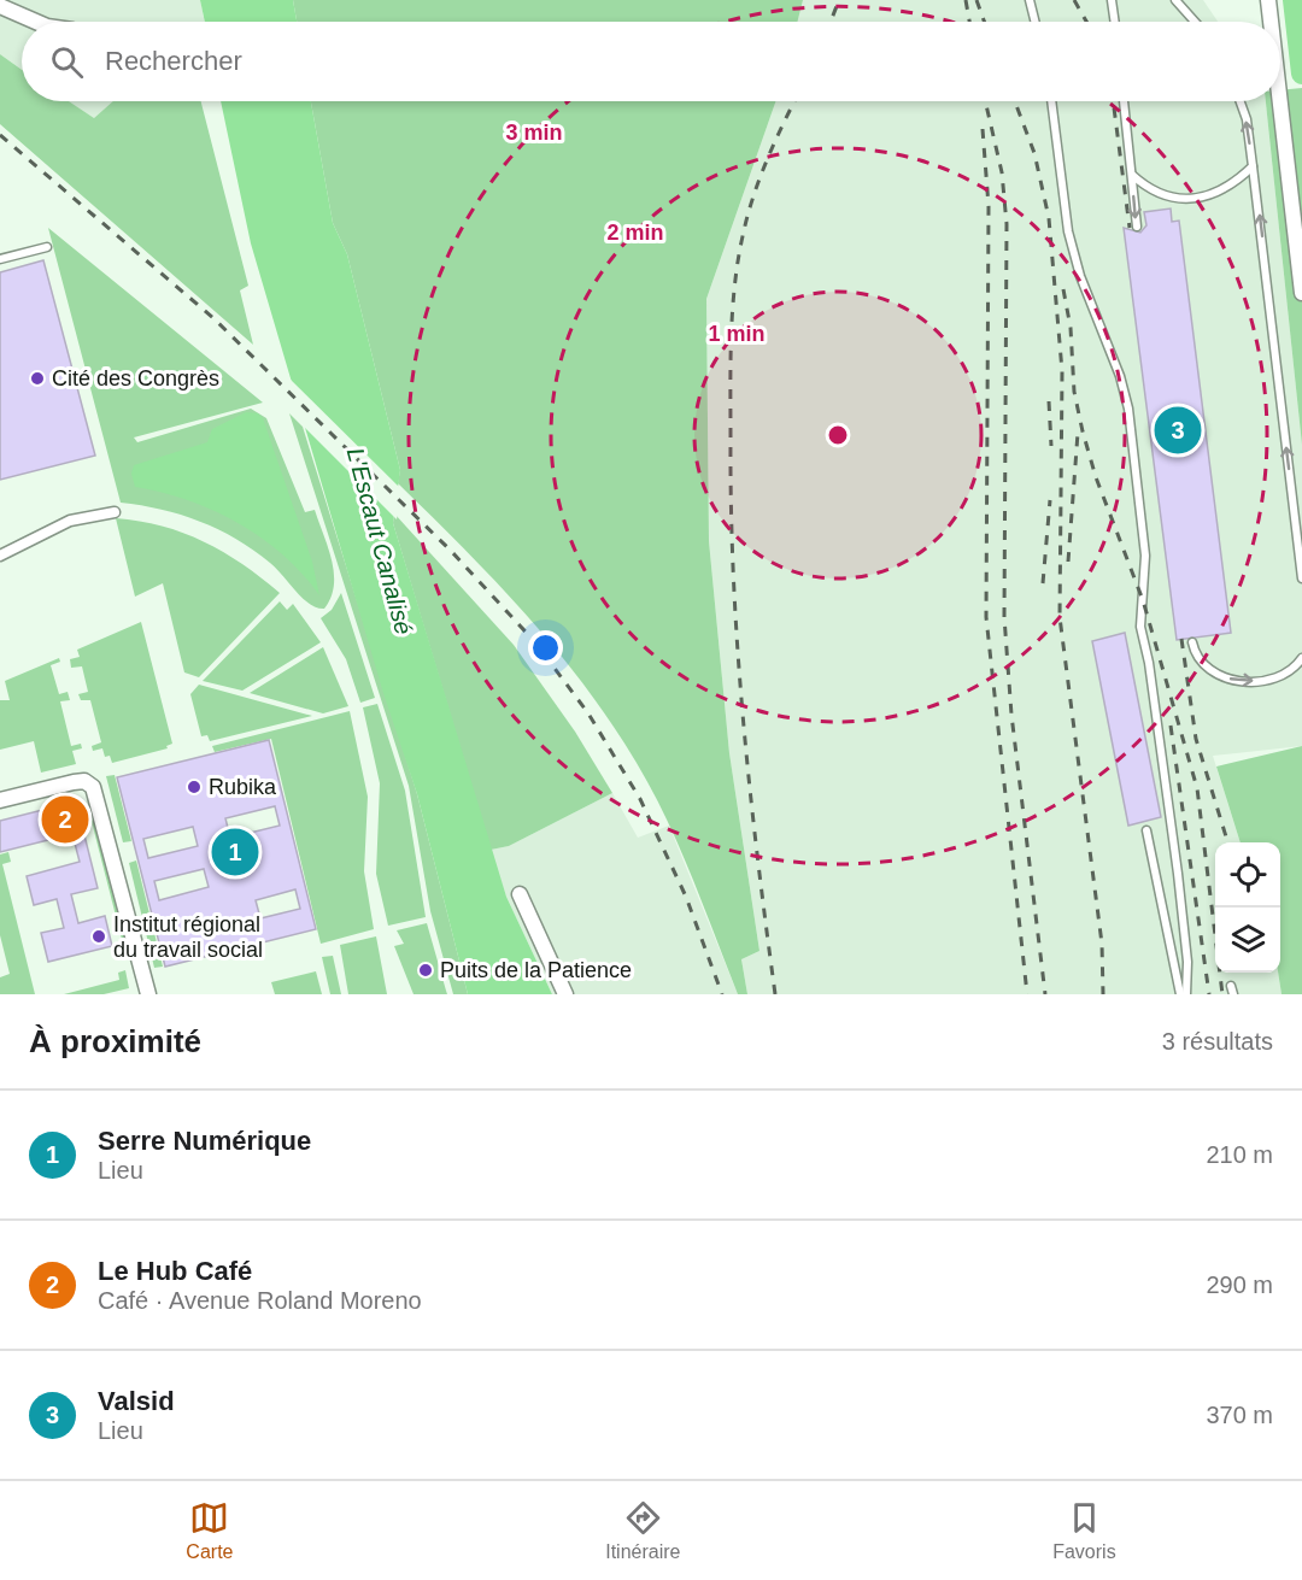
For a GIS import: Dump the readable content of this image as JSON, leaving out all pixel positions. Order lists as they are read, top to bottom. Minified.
{"water":["L'Escaut Canalisé"],"places":["Cité des Congrès","Rubika","Institut régional du travail social","Puits de la Patience"],"page":{"search":"Rechercher","pins":["3","2","1"],"heading":["À proximité","3 résultats"],"list":[{"mark":"1","name":"Serre Numérique","note":"Lieu","value":"210 m"},{"mark":"2","name":"Le Hub Café","note":"Café · Avenue Roland Moreno","value":"290 m"},{"mark":"3","name":"Valsid","note":"Lieu","value":"370 m"}],"nav":["Carte","Itinéraire","Favoris"]},"rings":["3 min","2 min","1 min"]}
